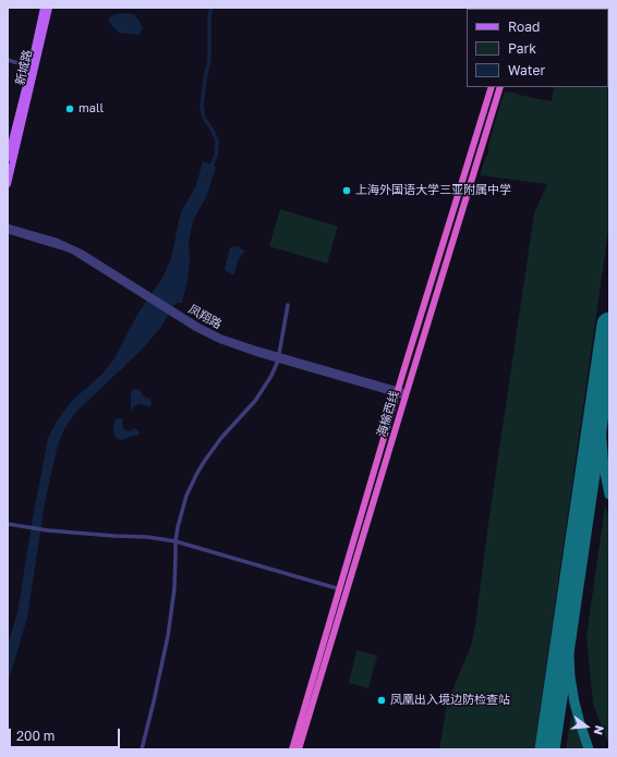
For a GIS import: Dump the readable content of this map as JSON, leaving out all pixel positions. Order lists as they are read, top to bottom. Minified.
{"streets":{"highway":["海榆西线"],"main road":["新城路"],"street":["凤翔路"]},"crossings":[["凤翔路","海榆西线"]],"places":["mall","上海外国语大学三亚附属中学","凤凰出入境边防检查站"],"legend":["Road","Park","Water"],"scale_bar":"200 m","north":"right"}
